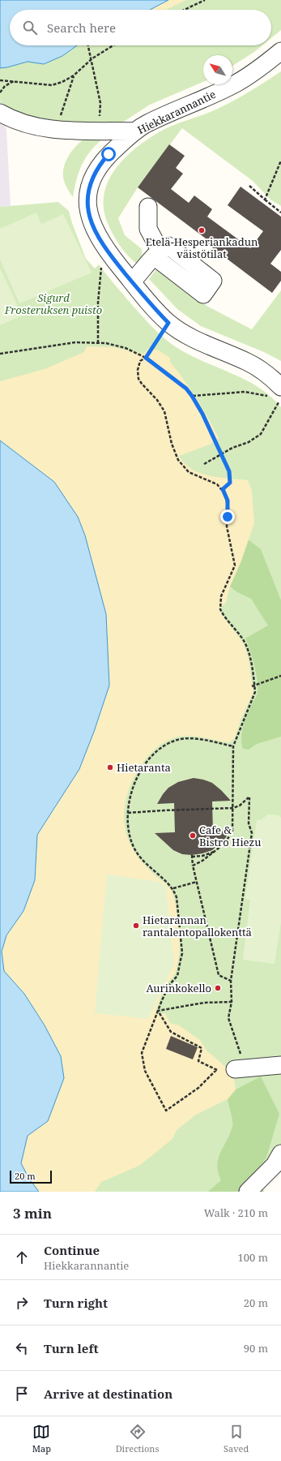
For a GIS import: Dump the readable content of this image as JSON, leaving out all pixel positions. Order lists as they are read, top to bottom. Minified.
{"streets":{"street":["Hiekkarannantie"]},"parks":["Sigurd Frosteruksen puisto"],"places":["Etelä-Hesperiankadun väistötilat","Hietaranta","Cafe & Bistro Hiezu","Hietarannan rantalentopallokenttä","Aurinkokello"],"scale_bar":"20 m","north":"top left","page":{"search":"Search here","scale":"20 m","heading":["3 min","Walk · 210 m"],"list":[["Continue","Hiekkarannantie","100 m"],["Turn right","20 m"],["Turn left","90 m"],"Arrive at destination"],"nav":["Map","Directions","Saved"]}}
